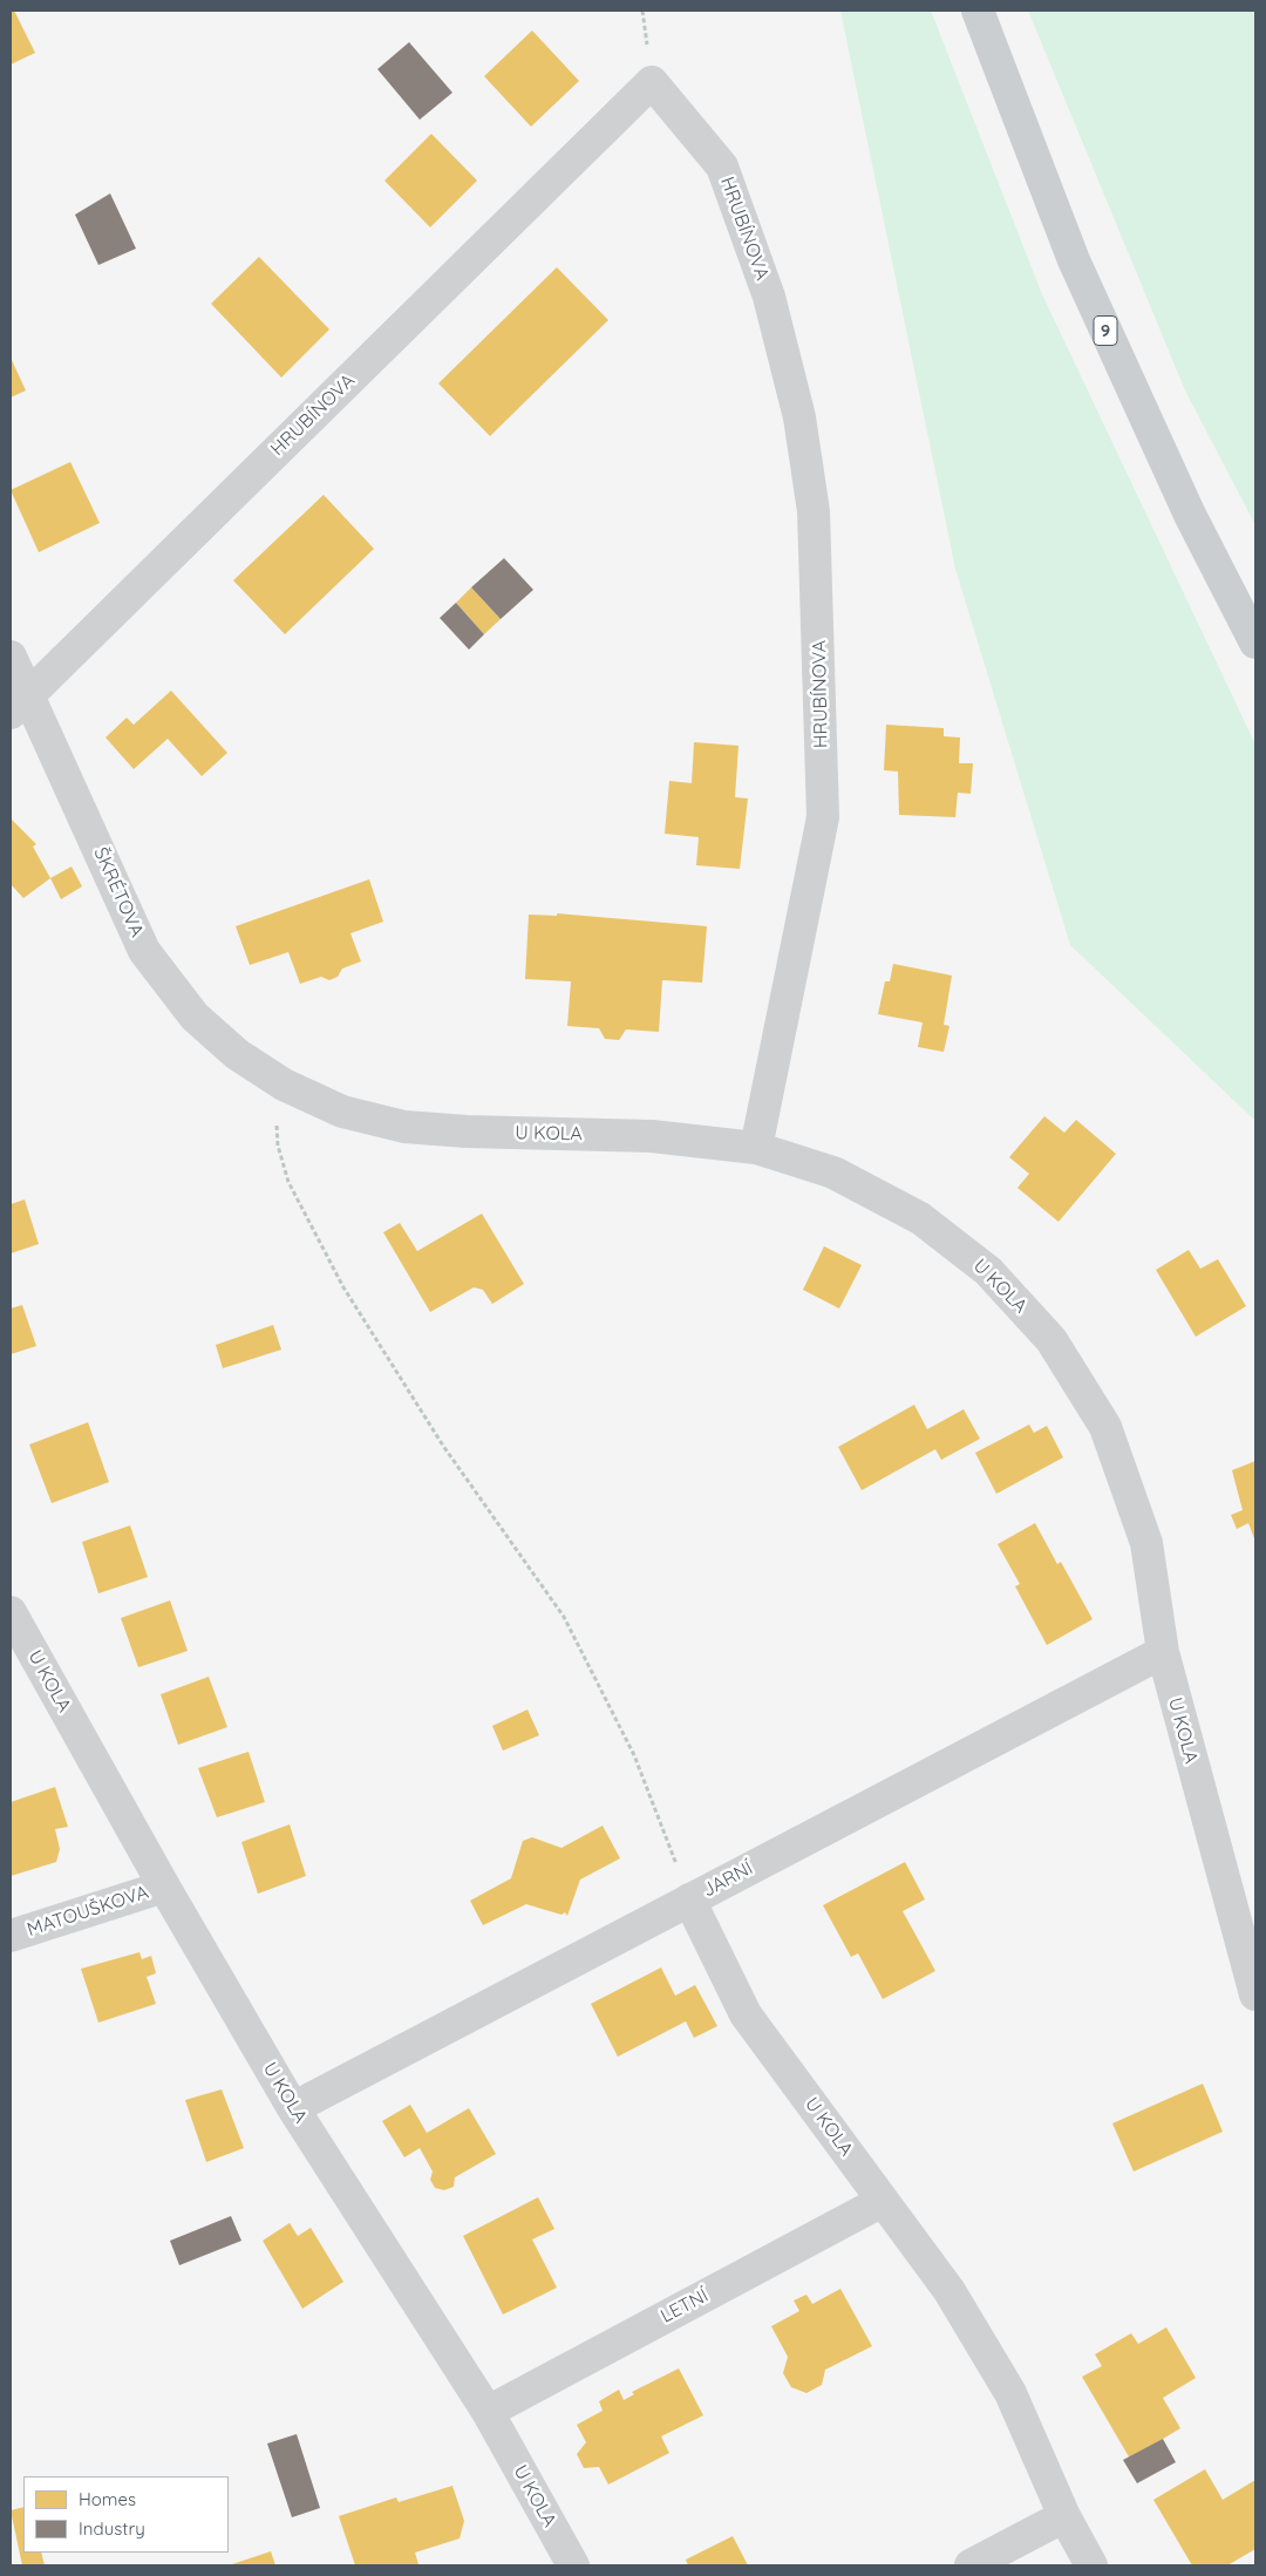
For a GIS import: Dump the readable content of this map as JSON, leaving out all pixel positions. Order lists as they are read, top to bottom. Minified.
{"streets":{"main road":["9"],"street":["HRUBÍNOVA","ŠKRÉTOVA","U KOLA","JARNÍ","MATOUŠKOVA","LETNÍ"]},"crossings":[["HRUBÍNOVA","ŠKRÉTOVA"],["HRUBÍNOVA","U KOLA"],["ŠKRÉTOVA","U KOLA"],["U KOLA","JARNÍ"],["U KOLA","MATOUŠKOVA"],["U KOLA","LETNÍ"]],"legend":["Homes","Industry"]}
